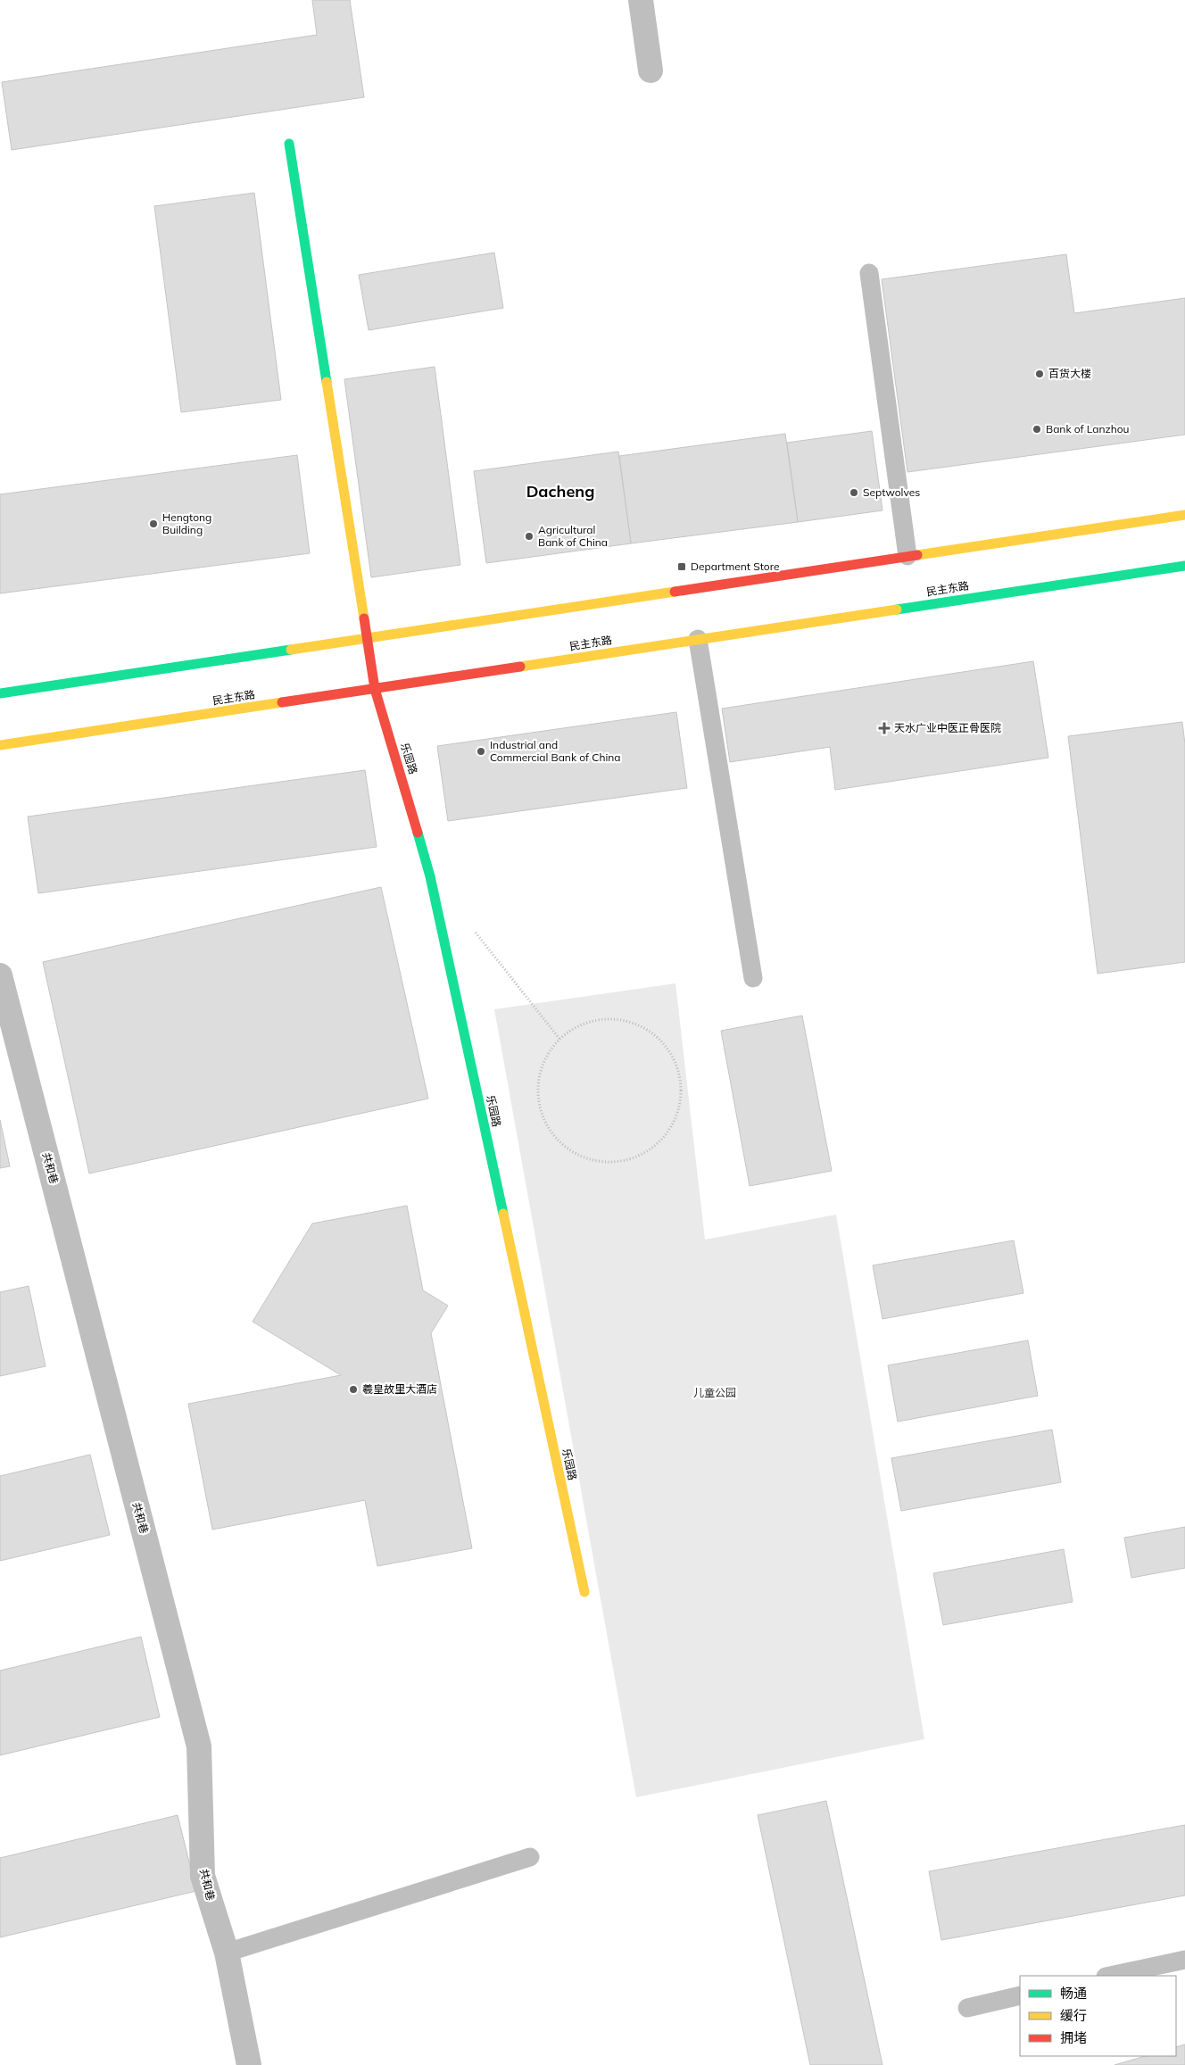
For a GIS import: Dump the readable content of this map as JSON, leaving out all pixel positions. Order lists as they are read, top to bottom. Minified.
{"streets":{"main road":["民主东路","乐园路"],"street":["共和巷"]},"crossings":[["民主东路","乐园路"]],"districts":["Dacheng"],"parks":["儿童公园"],"places":{"other":["百货大楼","Bank of Lanzhou","Septwolves","Hengtong Building","Agricultural Bank of China","Industrial and Commercial Bank of China","羲皇故里大酒店"],"transit":["Department Store"],"health":["天水广业中医正骨医院"]},"legend":["畅通","缓行","拥堵"]}
